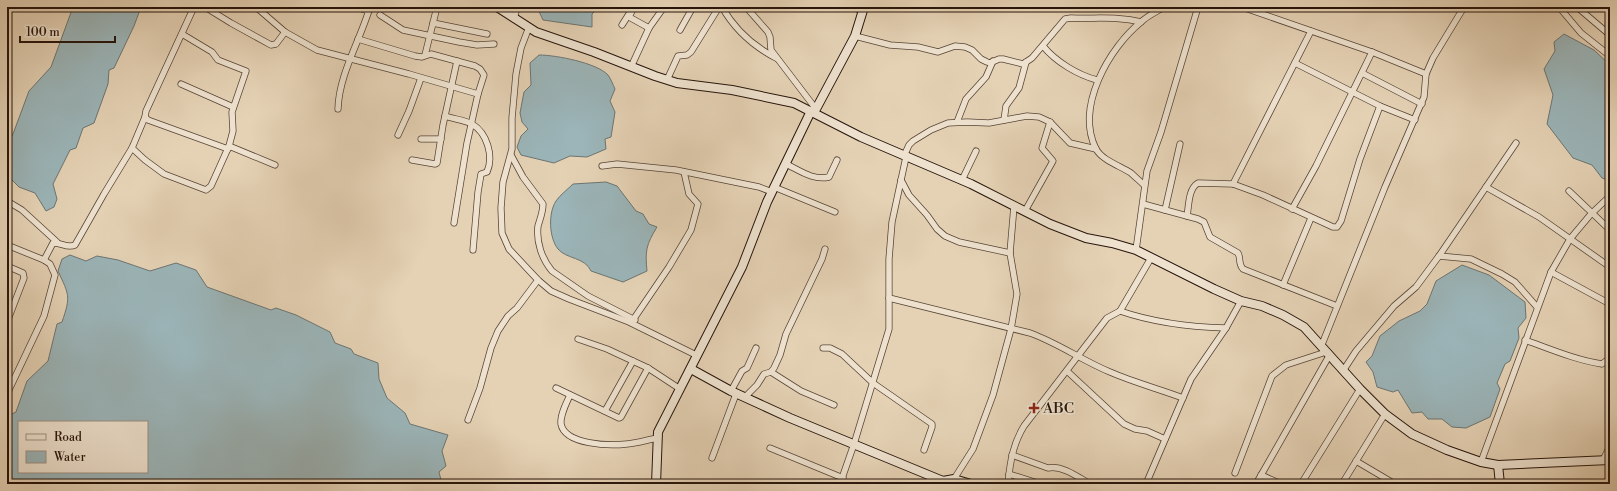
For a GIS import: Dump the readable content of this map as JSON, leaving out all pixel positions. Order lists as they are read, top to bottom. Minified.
{"places":{"health":["ABC"]},"legend":["Road","Water"],"scale_bar":"100 m"}
